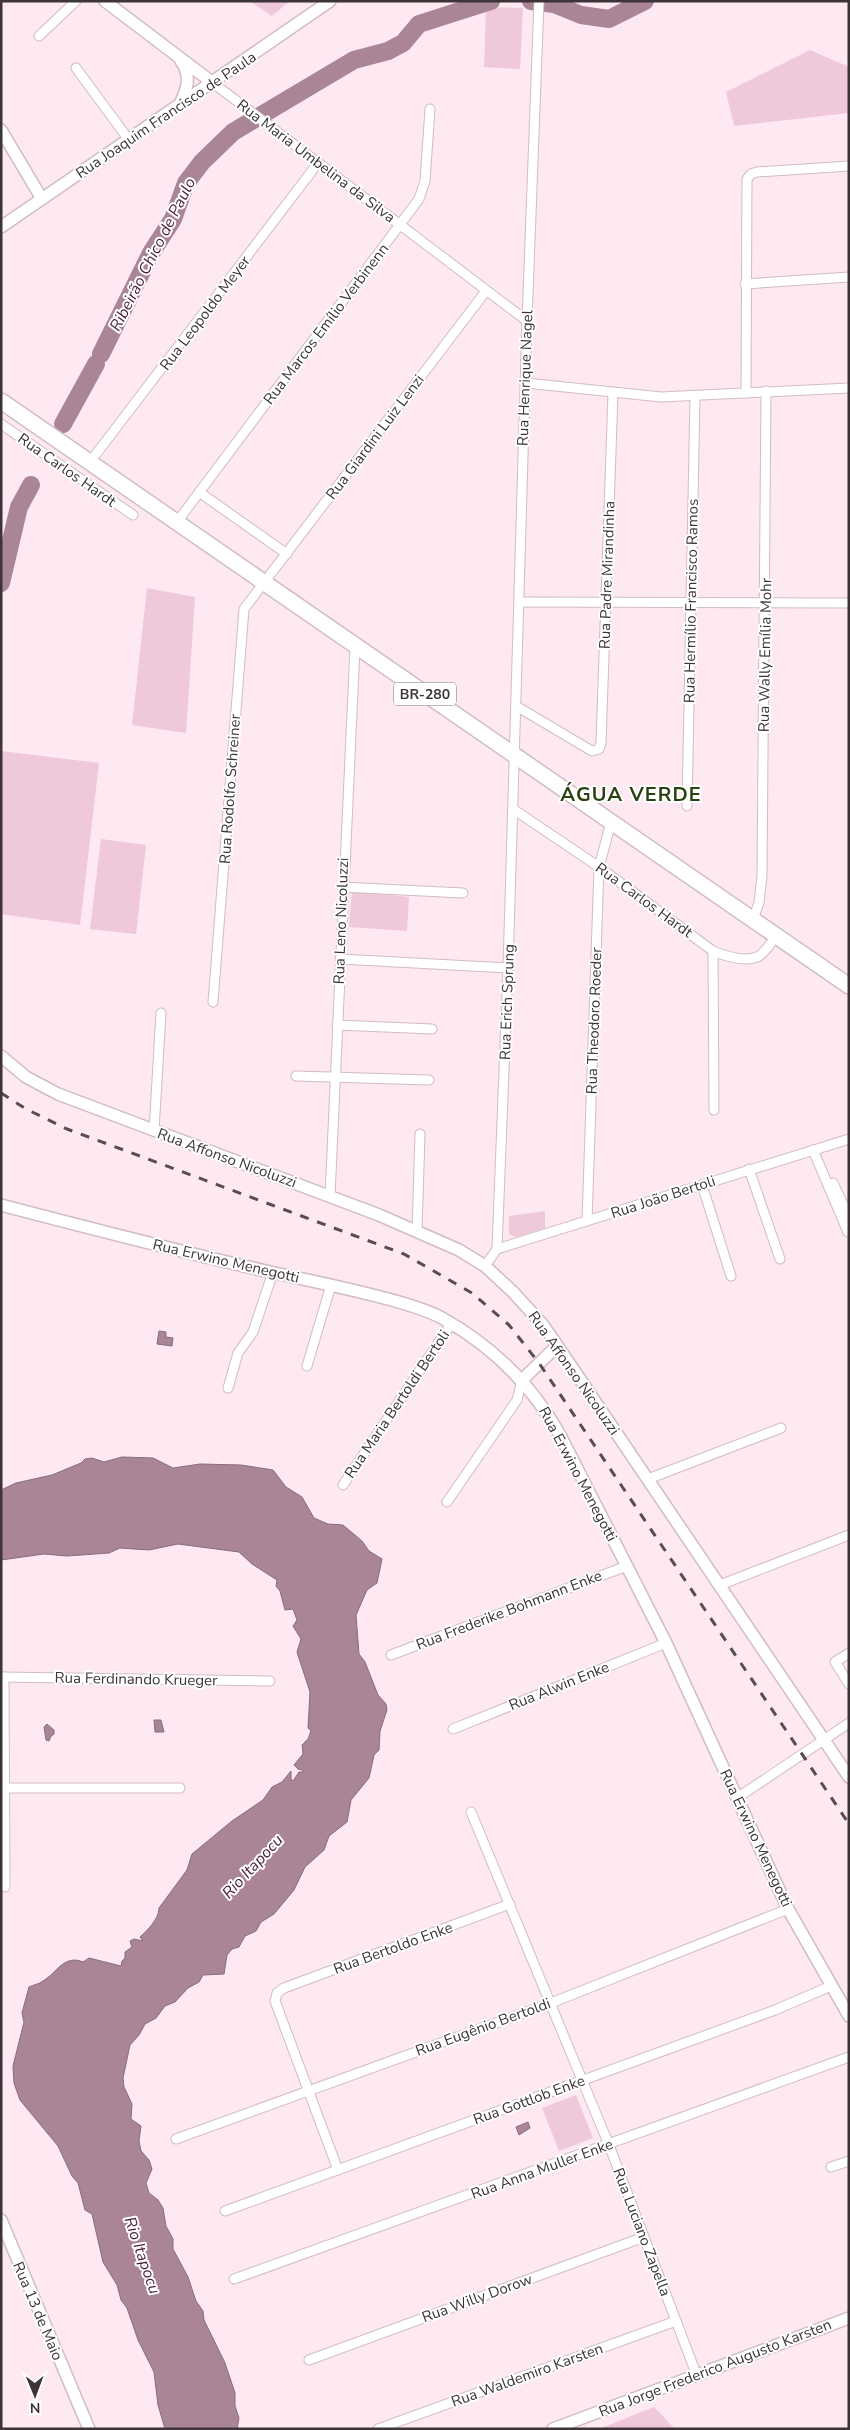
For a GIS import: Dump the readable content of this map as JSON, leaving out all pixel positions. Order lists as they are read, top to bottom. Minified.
{"streets":{"highway":["BR-280"],"street":["Rua Joaquim Francisco de Paula","Rua Maria Umbelina da Silva","Rua Leopoldo Meyer","Rua Marcos Emílio Verbinenn","Rua Henrique Nagel","Rua Giardini Luiz Lenzi","Rua Carlos Hardt","Rua Padre Mirandinha","Rua Hermílio Francisco Ramos","Rua Wally Emília Mohr","Rua Rodolfo Schreiner","Rua Leno Nicoluzzi","Rua Erich Sprung","Rua Theodoro Roeder","Rua Affonso Nicoluzzi","Rua João Bertoli","Rua Erwino Menegotti","Rua Maria Bertoldi Bertoli","Rua Frederike Bohmann Enke","Rua Ferdinando Krueger","Rua Alwin Enke","Rua Bertoldo Enke","Rua Eugênio Bertoldi","Rua Gottlob Enke","Rua Anna Muller Enke","Rua Luciano Zapella","Rua Willy Dorow","Rua 13 de Maio","Rua Jorge Frederico Augusto Karsten","Rua Waldemiro Karsten"]},"crossings":[["Rua Joaquim Francisco de Paula","Rua Maria Umbelina da Silva"],["Rua Maria Umbelina da Silva","Rua Leopoldo Meyer"],["Rua Maria Umbelina da Silva","Rua Marcos Emílio Verbinenn"],["Rua Maria Umbelina da Silva","Rua Henrique Nagel"],["Rua Maria Umbelina da Silva","Rua Giardini Luiz Lenzi"],["Rua Leopoldo Meyer","BR-280"],["Rua Marcos Emílio Verbinenn","BR-280"],["Rua Henrique Nagel","Rua Padre Mirandinha"],["Rua Henrique Nagel","BR-280"],["Rua Henrique Nagel","Rua Erich Sprung"],["Rua Giardini Luiz Lenzi","BR-280"],["Rua Giardini Luiz Lenzi","Rua Rodolfo Schreiner"],["Rua Carlos Hardt","BR-280"],["Rua Carlos Hardt","Rua Erich Sprung"],["Rua Carlos Hardt","Rua Theodoro Roeder"],["Rua Wally Emília Mohr","BR-280"],["BR-280","Rua Rodolfo Schreiner"],["BR-280","Rua Leno Nicoluzzi"],["BR-280","Rua Erich Sprung"],["BR-280","Rua Theodoro Roeder"],["Rua Leno Nicoluzzi","Rua Affonso Nicoluzzi"],["Rua Erich Sprung","Rua João Bertoli"],["Rua Theodoro Roeder","Rua João Bertoli"],["Rua Erwino Menegotti","Rua Maria Bertoldi Bertoli"],["Rua Erwino Menegotti","Rua Frederike Bohmann Enke"],["Rua Erwino Menegotti","Rua Alwin Enke"],["Rua Erwino Menegotti","Rua Eugênio Bertoldi"],["Rua Erwino Menegotti","Rua Gottlob Enke"],["Rua Bertoldo Enke","Rua Eugênio Bertoldi"],["Rua Bertoldo Enke","Rua Luciano Zapella"],["Rua Eugênio Bertoldi","Rua Luciano Zapella"],["Rua Gottlob Enke","Rua Luciano Zapella"],["Rua Anna Muller Enke","Rua Luciano Zapella"],["Rua Luciano Zapella","Rua Willy Dorow"],["Rua Luciano Zapella","Rua Jorge Frederico Augusto Karsten"],["Rua Luciano Zapella","Rua Waldemiro Karsten"]],"districts":["ÁGUA VERDE"],"water":["Ribeirão Chico de Paulo","Rio Itapocu"],"north":"bottom"}
